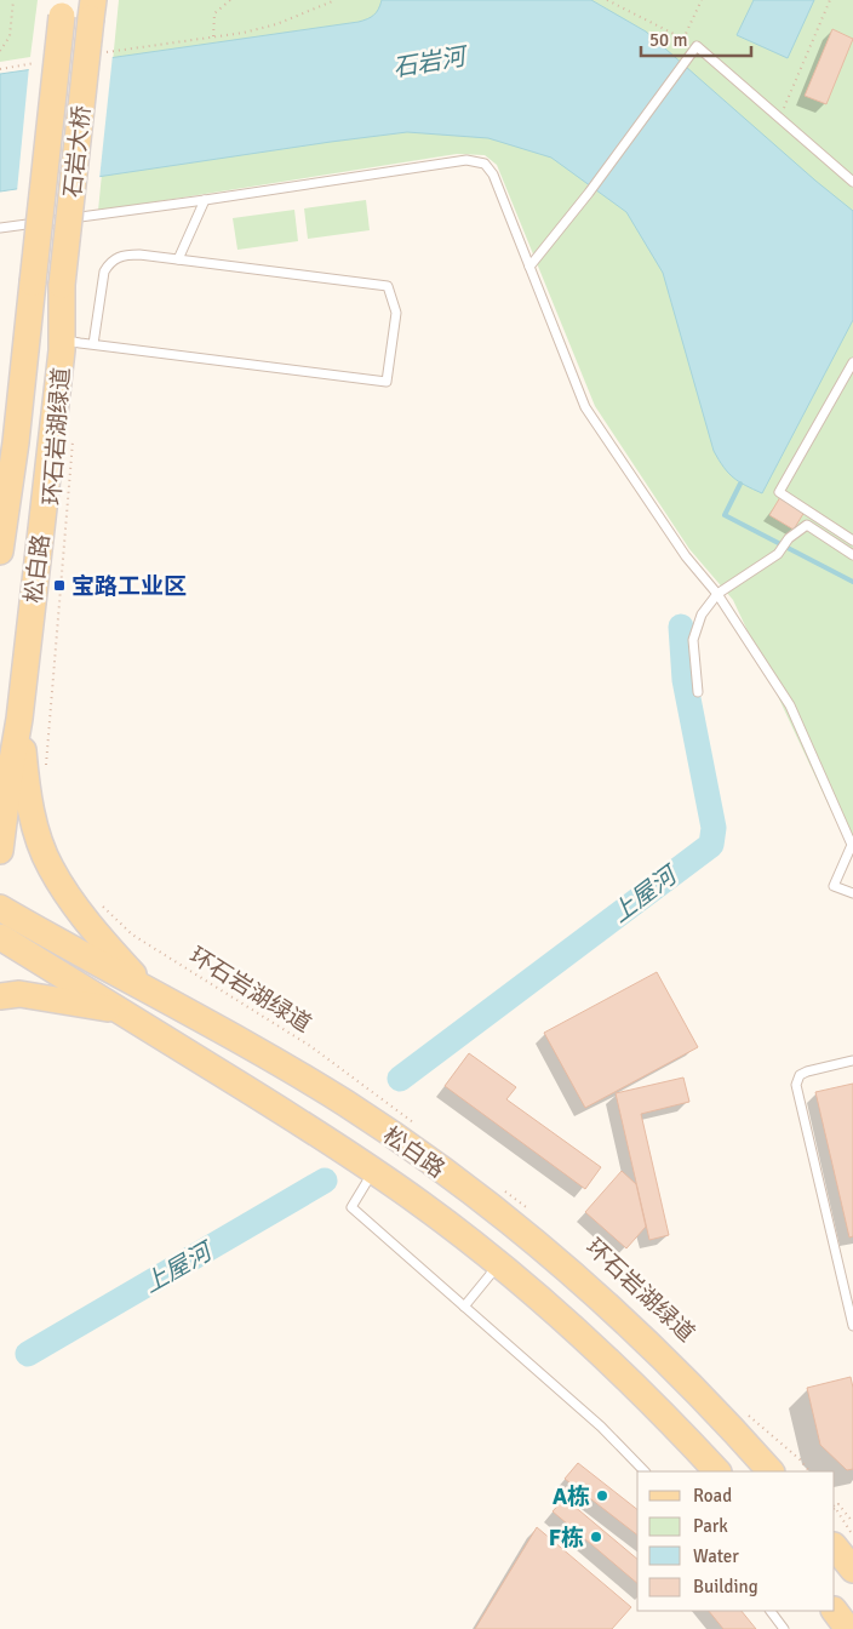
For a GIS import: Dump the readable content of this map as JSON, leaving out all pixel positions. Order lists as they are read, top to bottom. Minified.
{"streets":{"main road":["石岩大桥","松白路"],"path":["环石岩湖绿道"]},"crossings":[["石岩大桥","松白路"]],"water":["石岩河","上屋河"],"places":{"transit":["宝路工业区"],"other":["A栋","F栋"]},"legend":["Road","Park","Water","Building"],"scale_bar":"50 m"}
